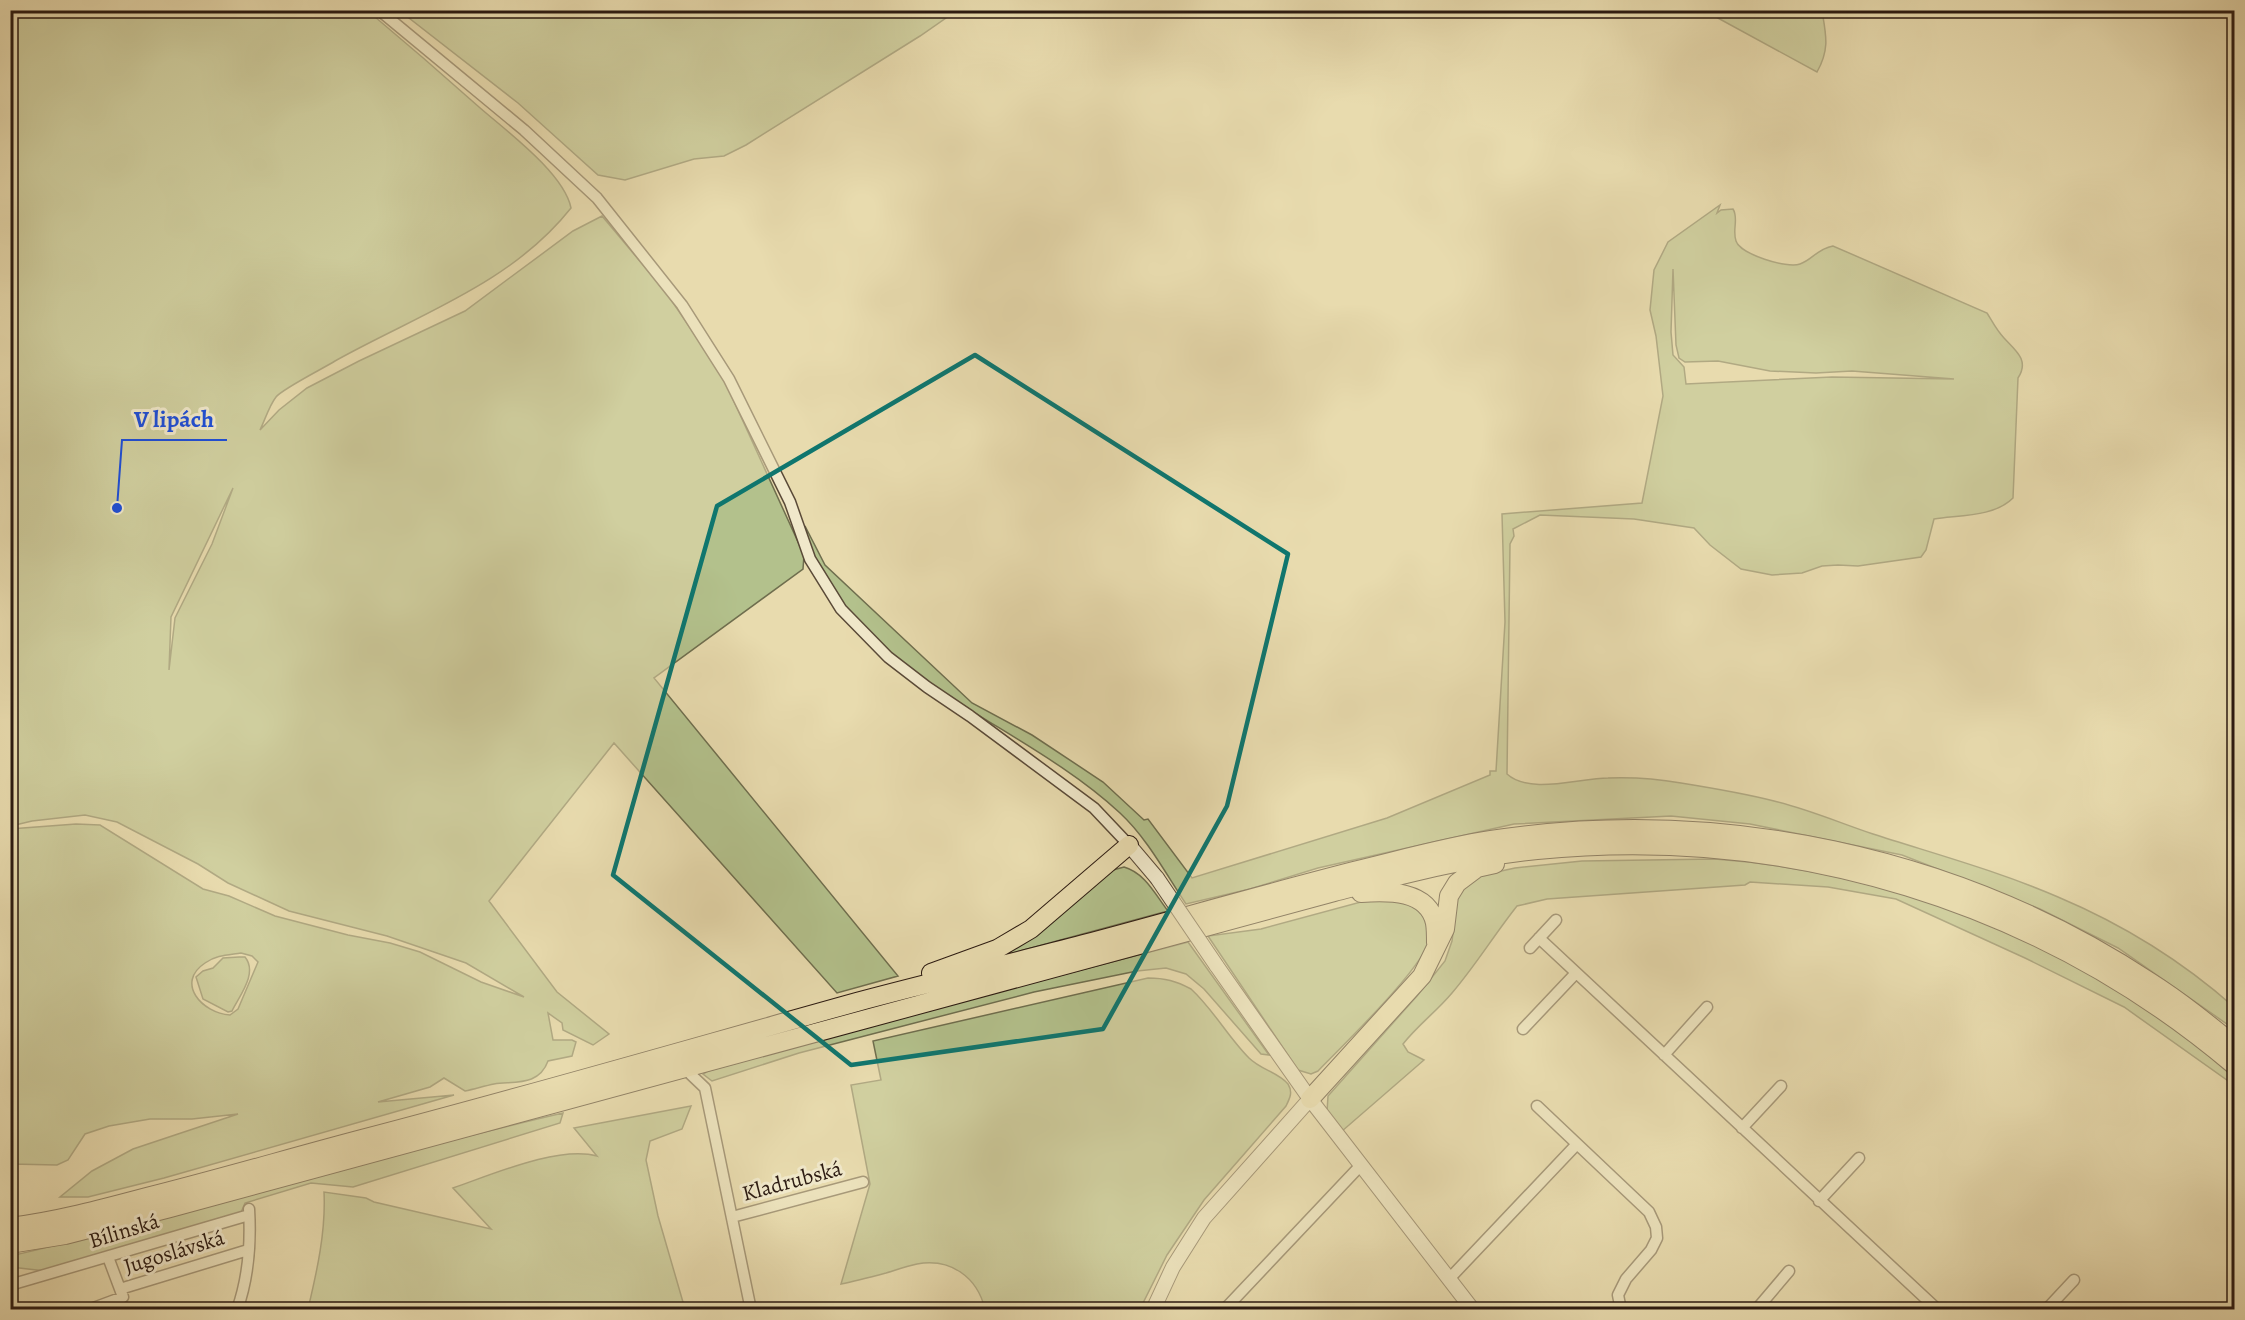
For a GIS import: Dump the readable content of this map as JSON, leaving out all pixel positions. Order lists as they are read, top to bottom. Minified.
{"streets":{"street":["Kladrubská","Bílinská","Jugoslávská"]},"crossings":[["Bílinská","Jugoslávská"]],"places":["V lipách"]}
